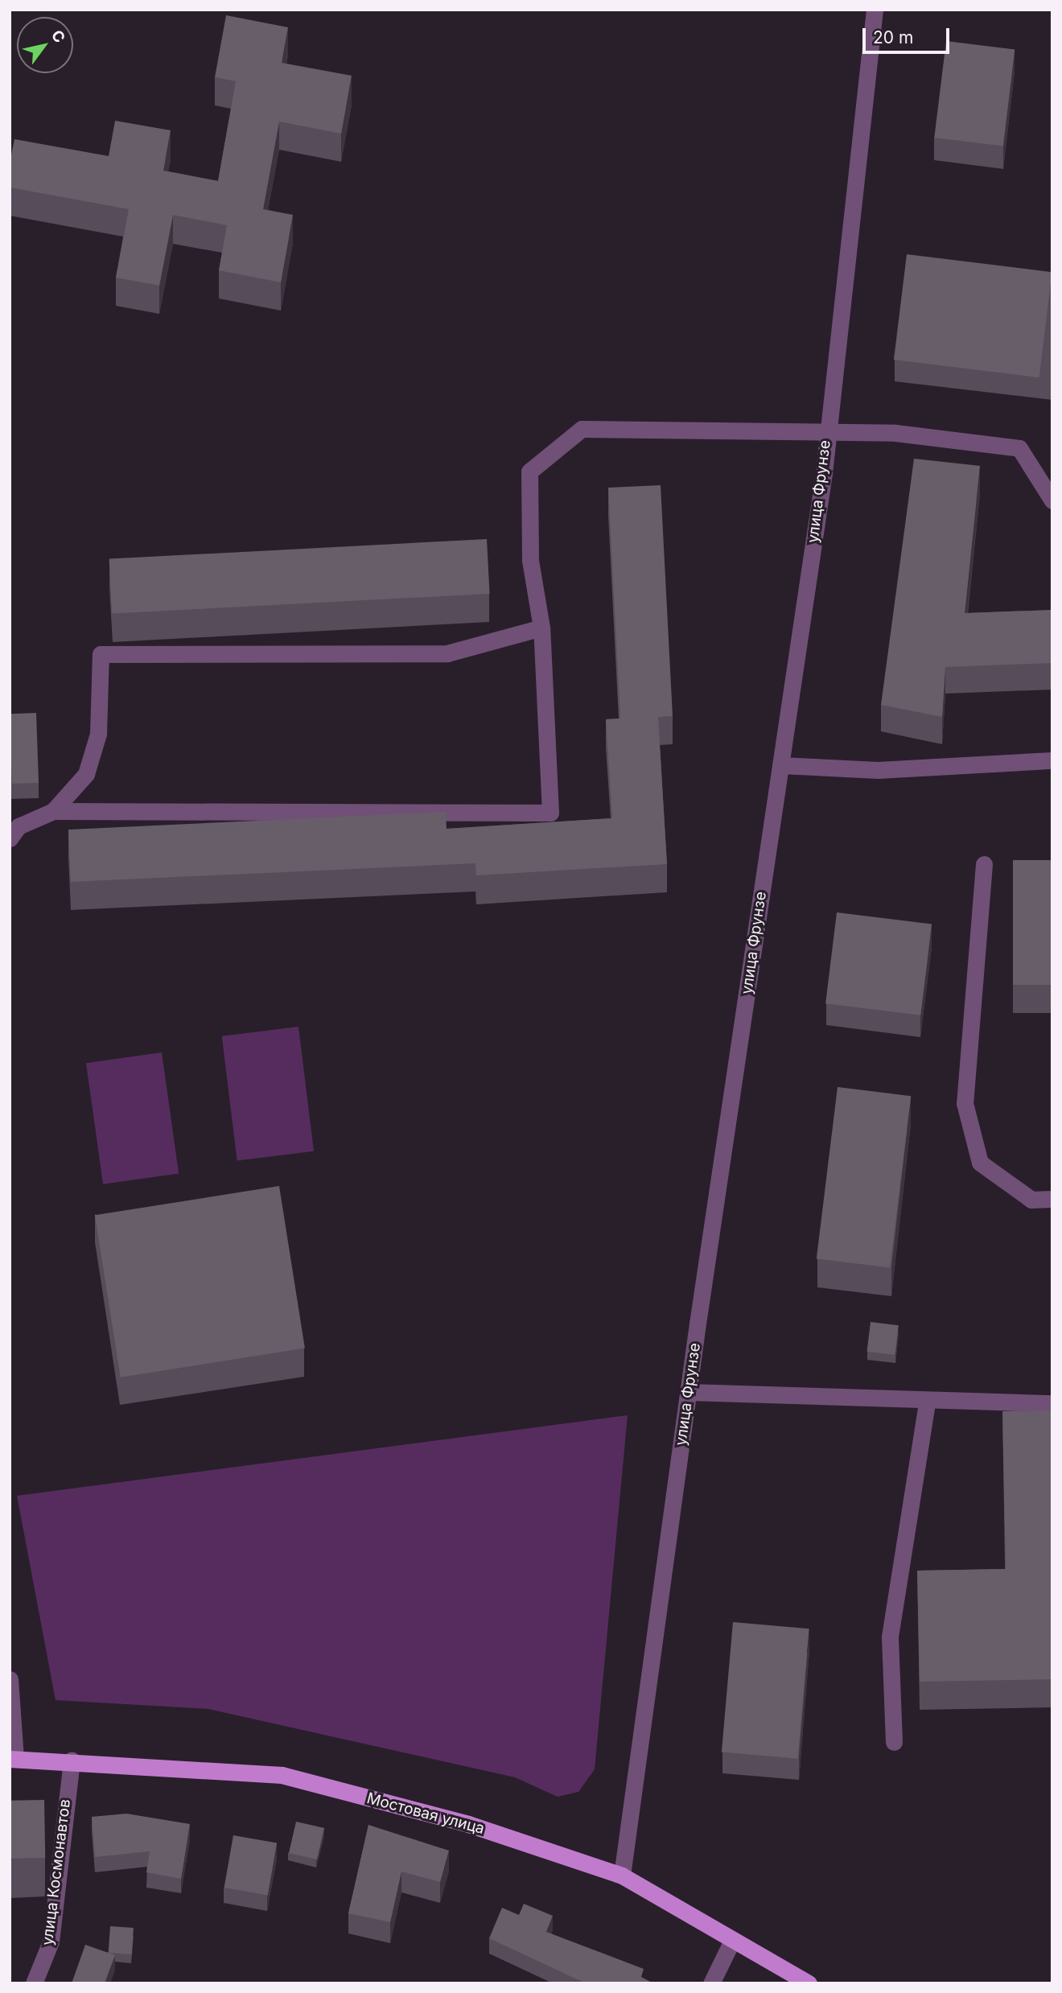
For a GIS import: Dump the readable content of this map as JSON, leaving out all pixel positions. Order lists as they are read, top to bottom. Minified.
{"streets":{"main road":["Мостовая улица"],"street":["улица Фрунзе","улица Космонавтов"]},"crossings":[["улица Фрунзе","Мостовая улица"],["Мостовая улица","улица Космонавтов"]],"scale_bar":"20 m","north":"top right"}
